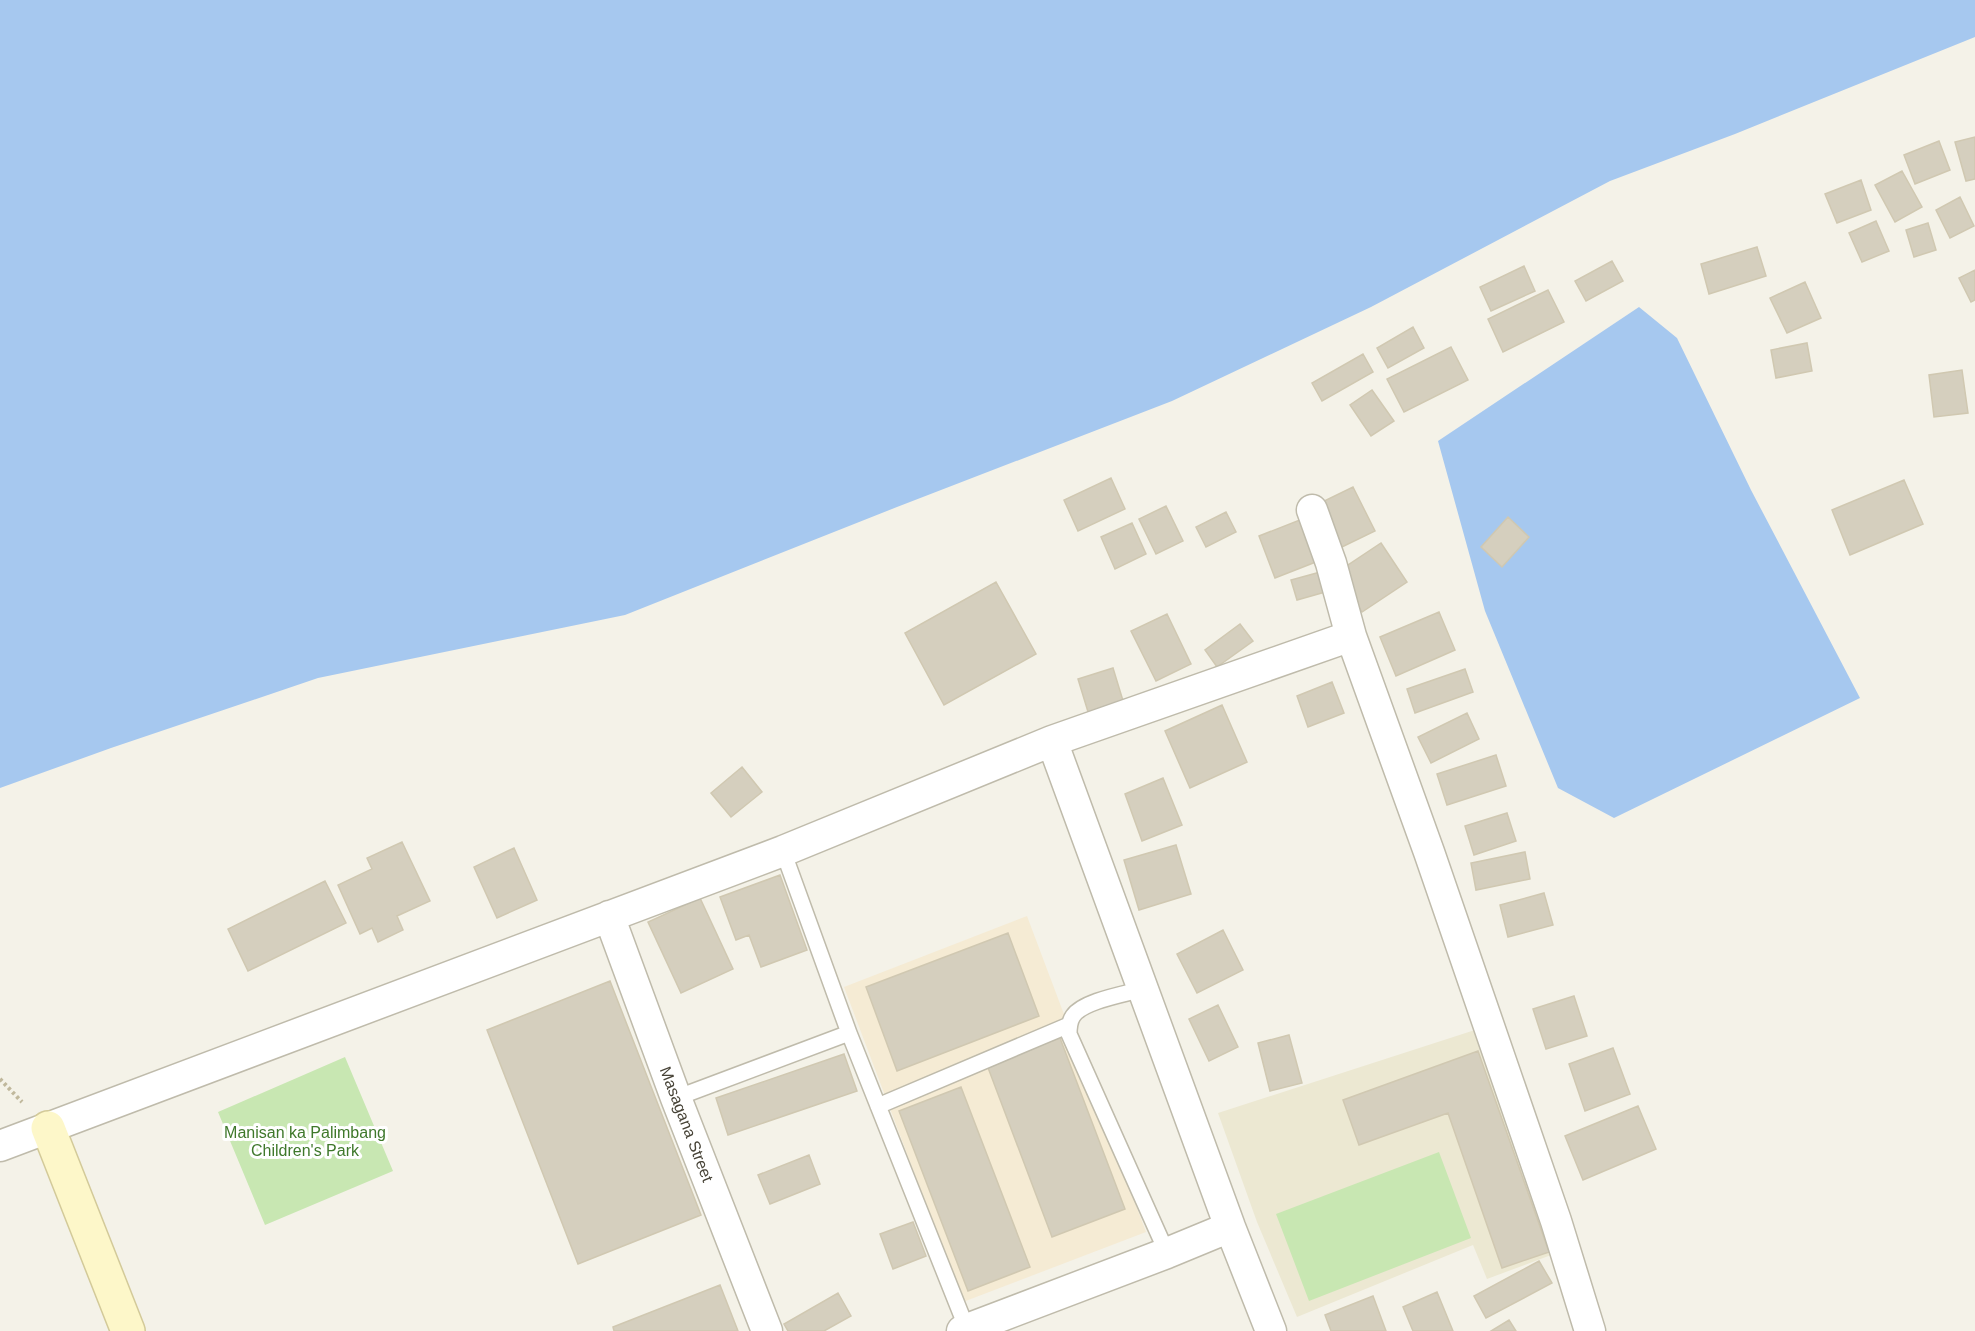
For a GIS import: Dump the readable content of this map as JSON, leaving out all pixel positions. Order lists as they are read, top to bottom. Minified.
{"streets":{"street":["Masagana Street"]},"parks":["Manisan ka Palimbang Children's Park"]}
